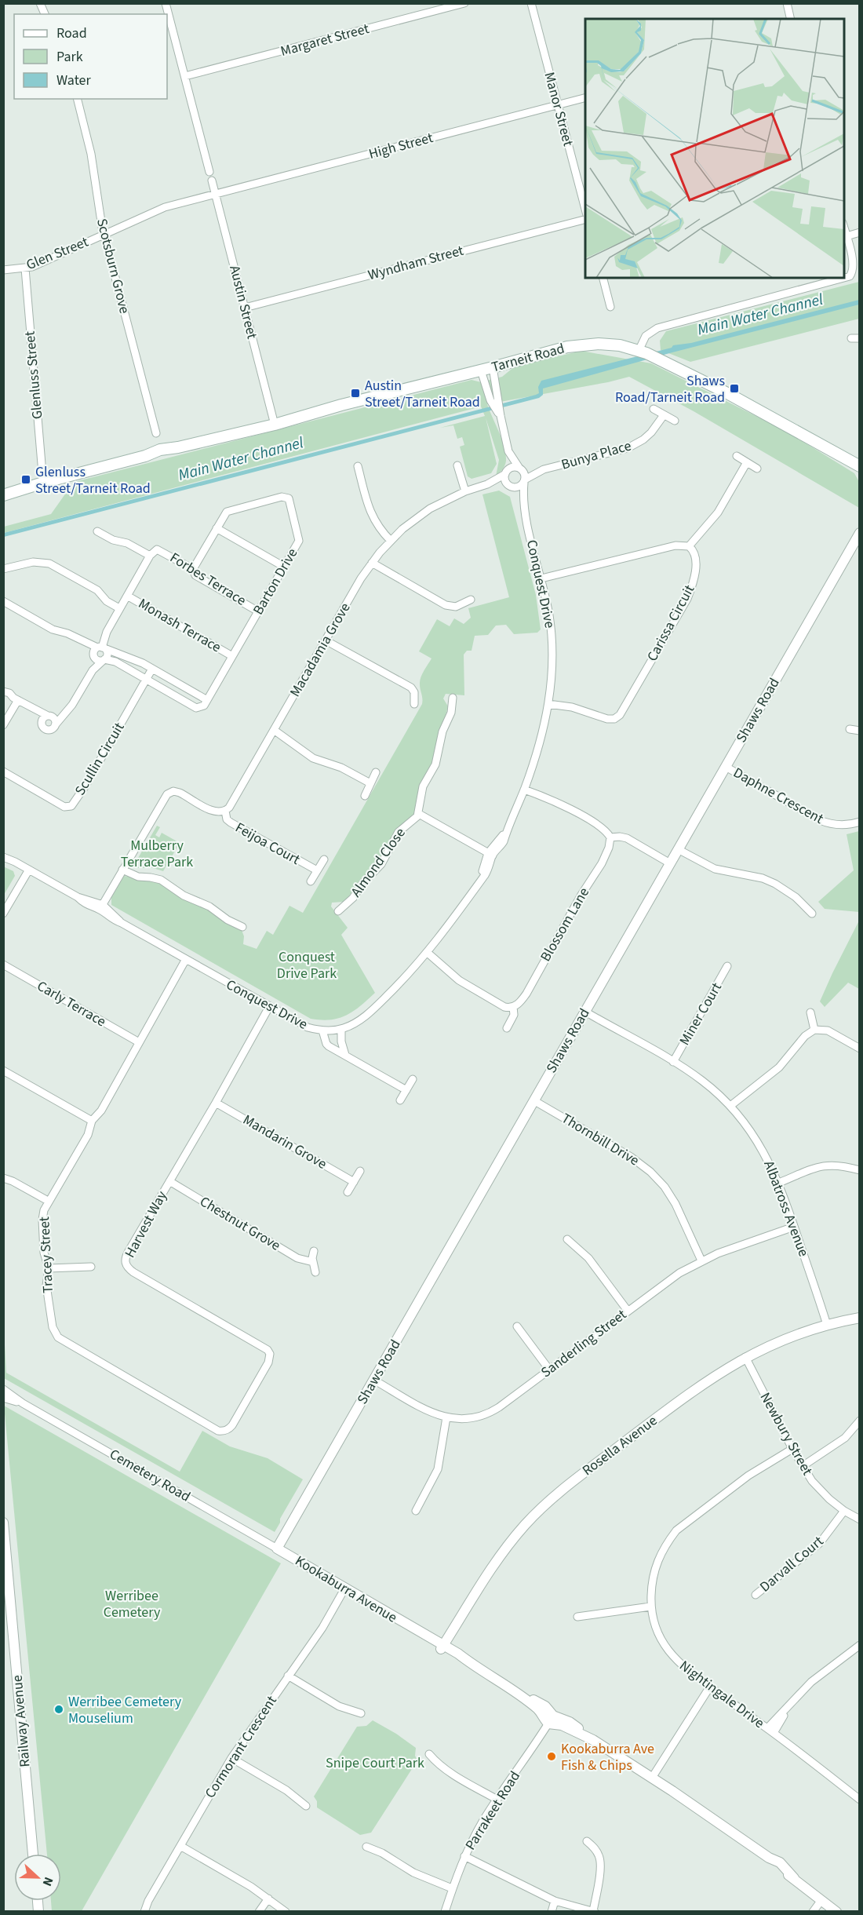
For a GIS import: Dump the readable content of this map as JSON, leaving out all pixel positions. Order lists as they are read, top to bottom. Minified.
{"streets":{"main road":["Tarneit Road"],"street":["Margaret Street","Manor Street","High Street","Glen Street","Wyndham Street","Scotsburn Grove","Austin Street","Glenluss Street","Bunya Place","Forbes Terrace","Barton Drive","Conquest Drive","Carissa Circuit","Monash Terrace","Macadamia Grove","Shaws Road","Scullin Circuit","Daphne Crescent","Feijoa Court","Almond Close","Blossom Lane","Carly Terrace","Miner Court","Thornbill Drive","Mandarin Grove","Albatross Avenue","Chestnut Grove","Harvest Way","Tracey Street","Sanderling Street","Newbury Street","Rosella Avenue","Cemetery Road","Darvall Court","Kookaburra Avenue","Nightingale Drive","Railway Avenue","Cormorant Crescent","Parrakeet Road"]},"crossings":[["Manor Street","High Street"],["High Street","Glen Street"],["High Street","Austin Street"],["Glen Street","Scotsburn Grove"],["Glen Street","Austin Street"],["Glen Street","Glenluss Street"],["Wyndham Street","Austin Street"],["Austin Street","Tarneit Road"],["Tarneit Road","Glenluss Street"],["Bunya Place","Conquest Drive"],["Bunya Place","Macadamia Grove"],["Forbes Terrace","Barton Drive"],["Barton Drive","Monash Terrace"],["Conquest Drive","Carissa Circuit"],["Conquest Drive","Macadamia Grove"],["Conquest Drive","Harvest Way"],["Conquest Drive","Tracey Street"],["Macadamia Grove","Feijoa Court"],["Shaws Road","Daphne Crescent"],["Shaws Road","Thornbill Drive"],["Shaws Road","Albatross Avenue"],["Shaws Road","Sanderling Street"],["Shaws Road","Cemetery Road"],["Shaws Road","Kookaburra Avenue"],["Carly Terrace","Tracey Street"],["Miner Court","Albatross Avenue"],["Thornbill Drive","Sanderling Street"],["Mandarin Grove","Harvest Way"],["Albatross Avenue","Sanderling Street"],["Albatross Avenue","Rosella Avenue"],["Chestnut Grove","Harvest Way"],["Harvest Way","Tracey Street"],["Newbury Street","Rosella Avenue"],["Newbury Street","Darvall Court"],["Newbury Street","Nightingale Drive"],["Rosella Avenue","Kookaburra Avenue"],["Cemetery Road","Kookaburra Avenue"],["Kookaburra Avenue","Cormorant Crescent"],["Kookaburra Avenue","Parrakeet Road"]],"water":["Main Water Channel"],"parks":["Mulberry Terrace Park","Conquest Drive Park","Werribee Cemetery","Snipe Court Park"],"places":{"transit":["Shaws Road/Tarneit Road","Austin Street/Tarneit Road","Glenluss Street/Tarneit Road"],"other":["Werribee Cemetery Mouselium","Kookaburra Ave Fish & Chips"]},"legend":["Road","Park","Water"],"north":"right"}
